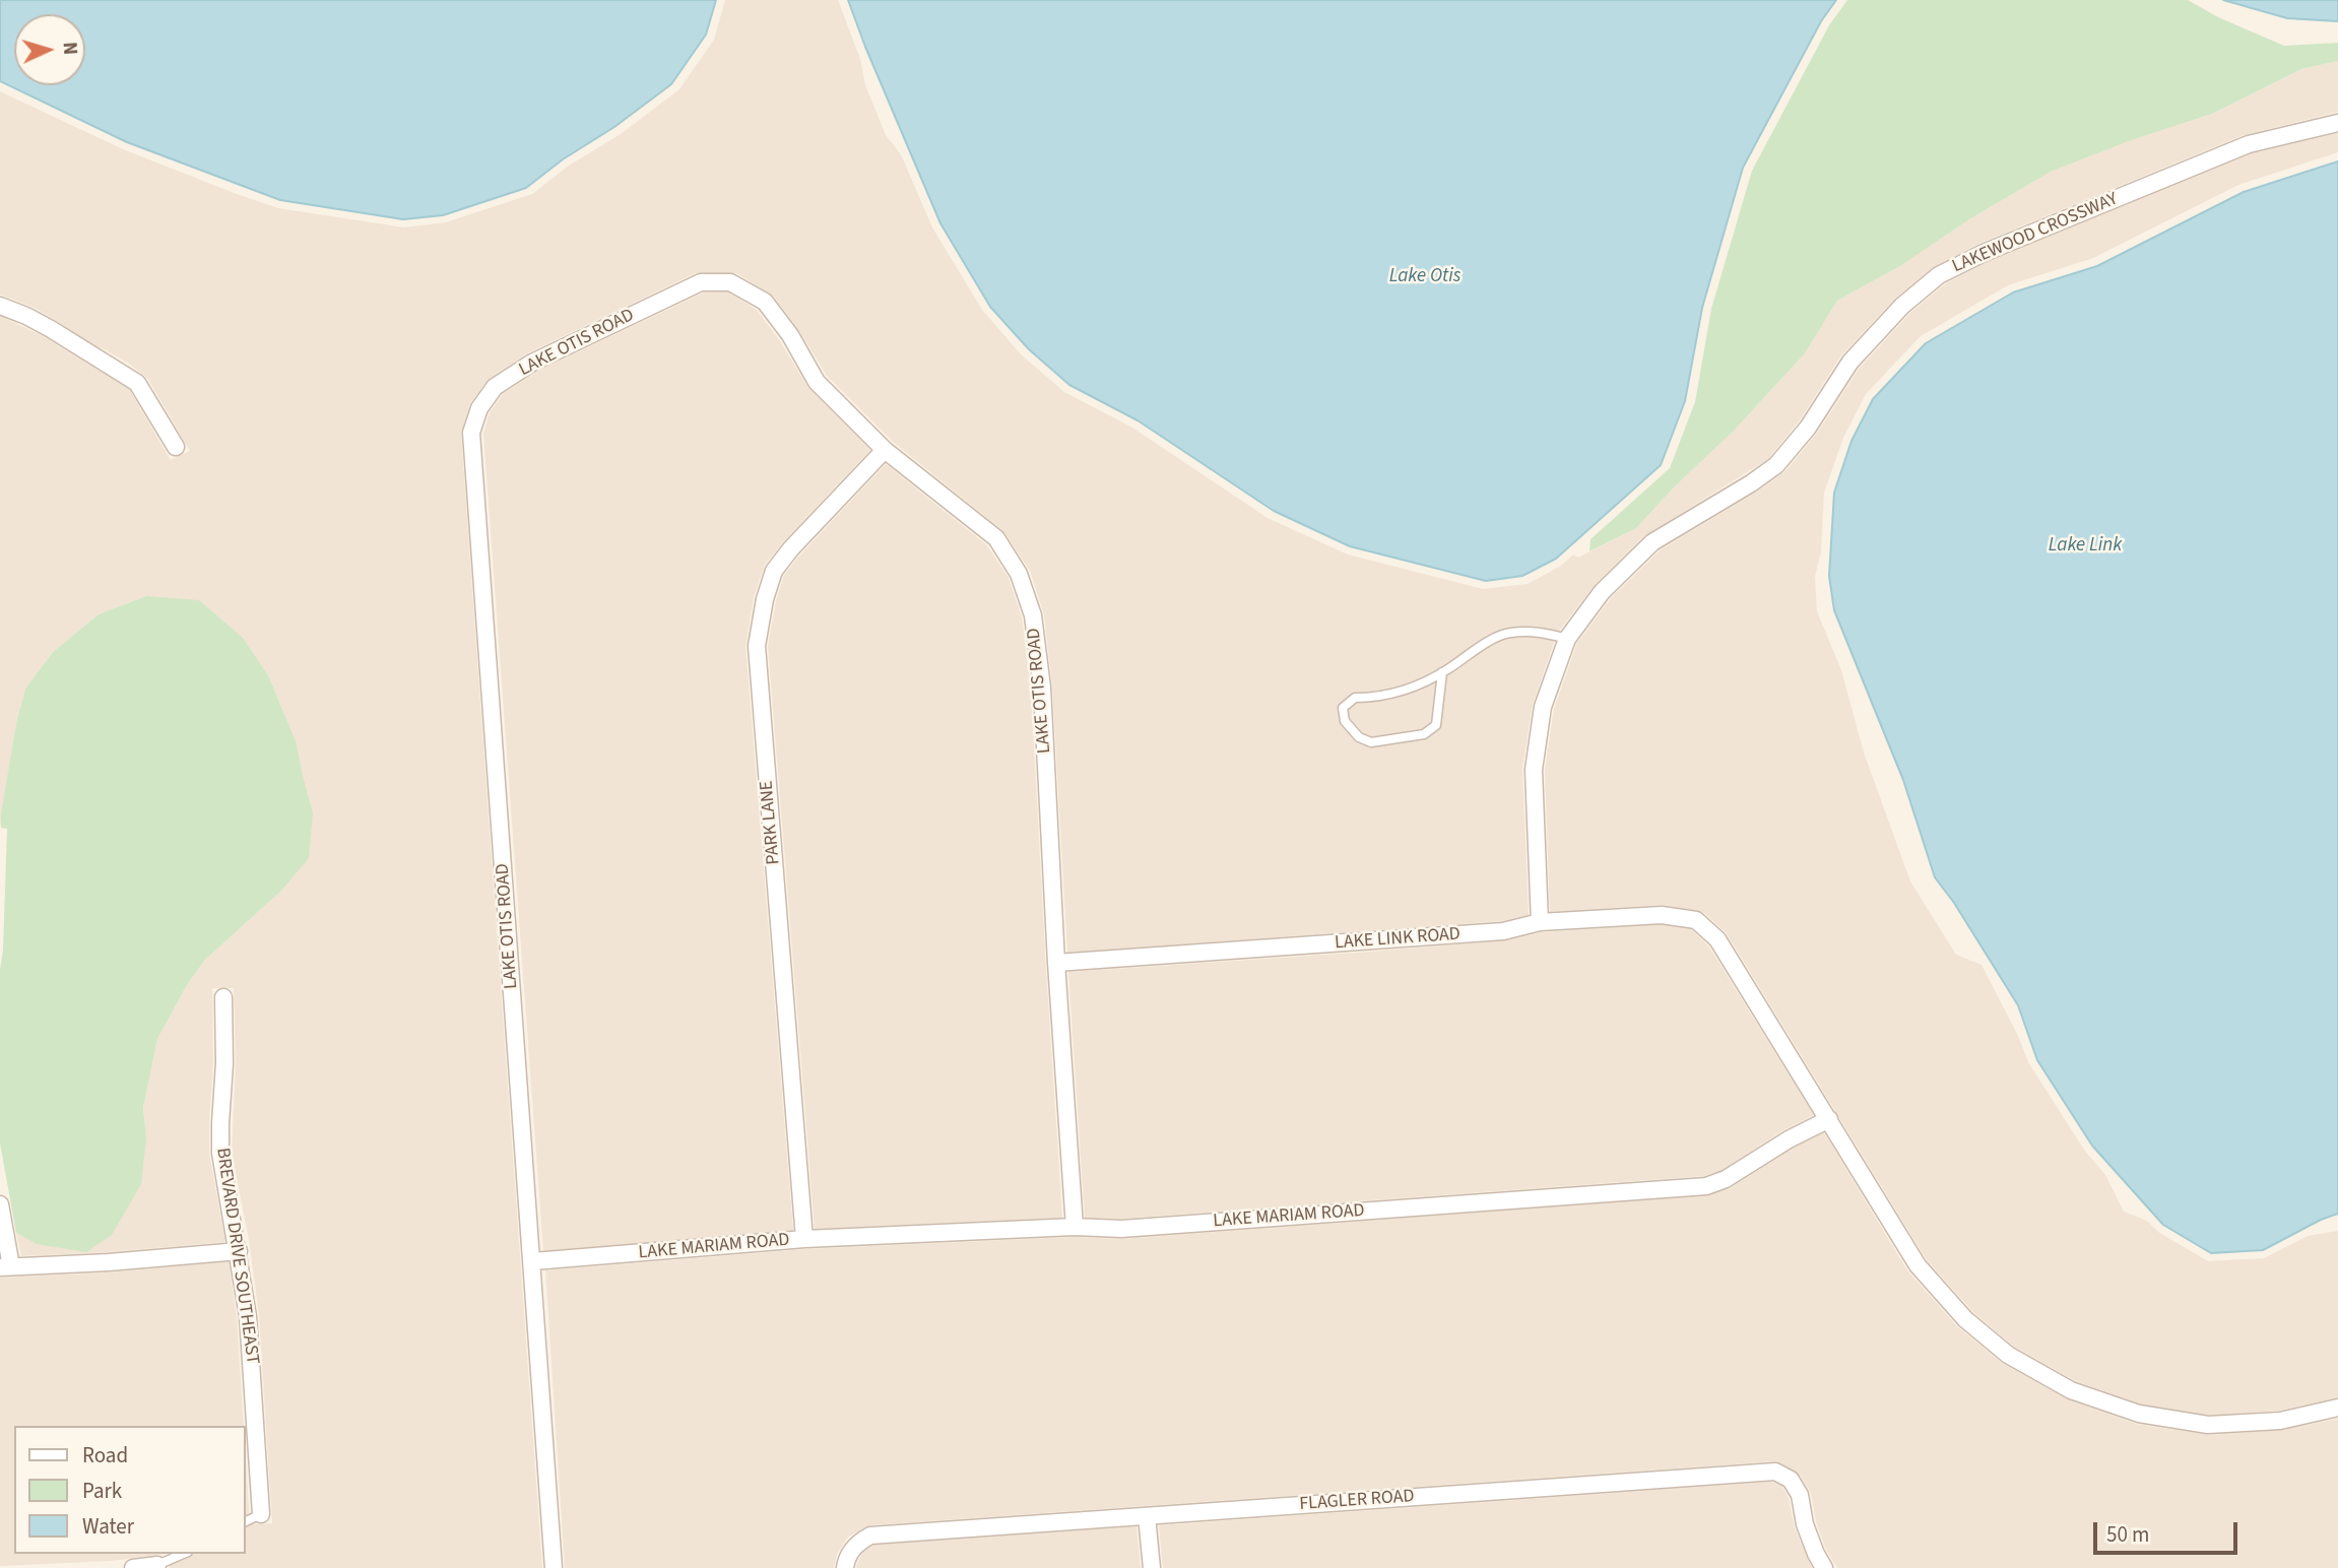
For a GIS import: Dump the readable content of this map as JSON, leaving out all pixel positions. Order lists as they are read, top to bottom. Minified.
{"streets":{"street":["LAKEWOOD CROSSWAY","LAKE OTIS ROAD","PARK LANE","LAKE LINK ROAD","LAKE MARIAM ROAD","BREVARD DRIVE SOUTHEAST","FLAGLER ROAD"]},"crossings":[["LAKEWOOD CROSSWAY","LAKE LINK ROAD"],["LAKE OTIS ROAD","PARK LANE"],["LAKE OTIS ROAD","LAKE LINK ROAD"],["LAKE OTIS ROAD","LAKE MARIAM ROAD"],["PARK LANE","LAKE MARIAM ROAD"],["LAKE LINK ROAD","LAKE MARIAM ROAD"]],"water":["Lake Otis","Lake Link"],"legend":["Road","Park","Water"],"scale_bar":"50 m","north":"right"}
